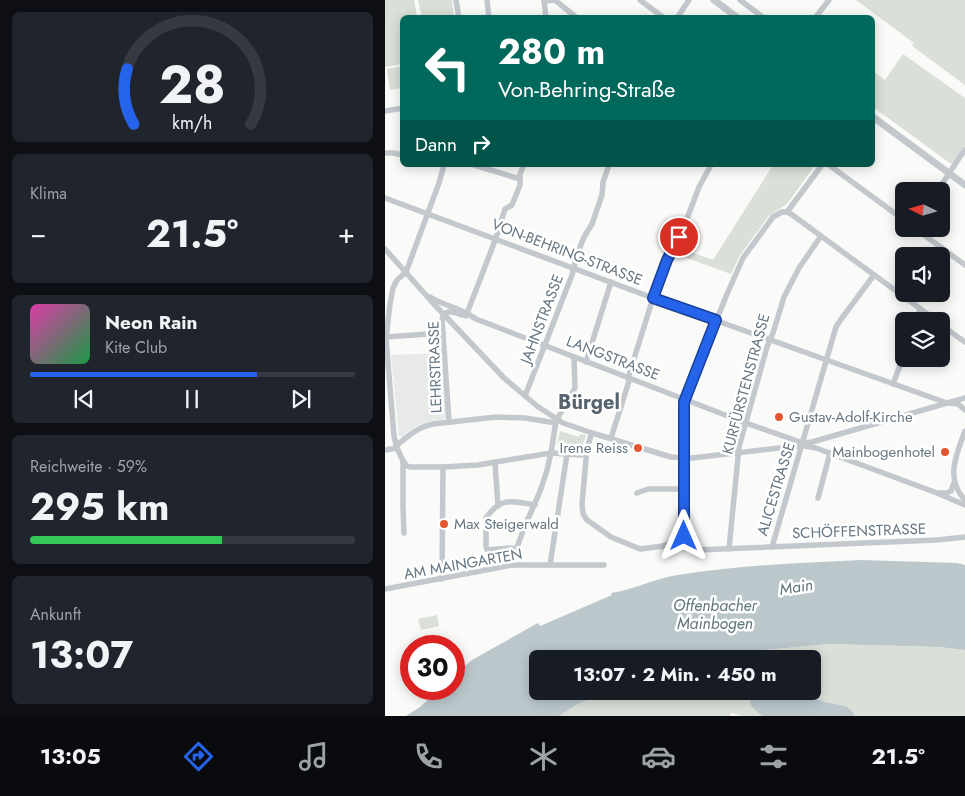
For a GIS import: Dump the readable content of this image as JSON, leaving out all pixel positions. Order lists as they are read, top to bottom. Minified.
{"streets":{"street":["VON-BEHRING-STRASSE","JAHNSTRASSE","LANGSTRASSE","LEHRSTRASSE","KURFÜRSTENSTRASSE","ALICESTRASSE","SCHÖFFENSTRASSE","AM MAINGARTEN"]},"crossings":[["VON-BEHRING-STRASSE","JAHNSTRASSE"],["VON-BEHRING-STRASSE","KURFÜRSTENSTRASSE"],["VON-BEHRING-STRASSE","ALICESTRASSE"],["JAHNSTRASSE","LANGSTRASSE"],["LANGSTRASSE","LEHRSTRASSE"],["LANGSTRASSE","KURFÜRSTENSTRASSE"],["LANGSTRASSE","ALICESTRASSE"],["KURFÜRSTENSTRASSE","SCHÖFFENSTRASSE"],["ALICESTRASSE","SCHÖFFENSTRASSE"]],"districts":["Bürgel"],"water":["Main","Offenbacher Mainbogen"],"places":["Gustav-Adolf-Kirche","Irene Reiss","Mainbogenhotel","Max Steigerwald"],"north":"left","page":{"turn":["280 m","Von-Behring-Straße"],"then":"Dann","tile":["Klima",["Reichweite · 59%","295 km"],["Ankunft","13:07"]],"heat":["−","21.5°","+"],"song":["Neon Rain","Kite Club"],"limit":"30","trip":"13:07 · 2 Min. · 450 m","tabs":["13:05","21.5°"],"gauge":["28","km/h"]}}
